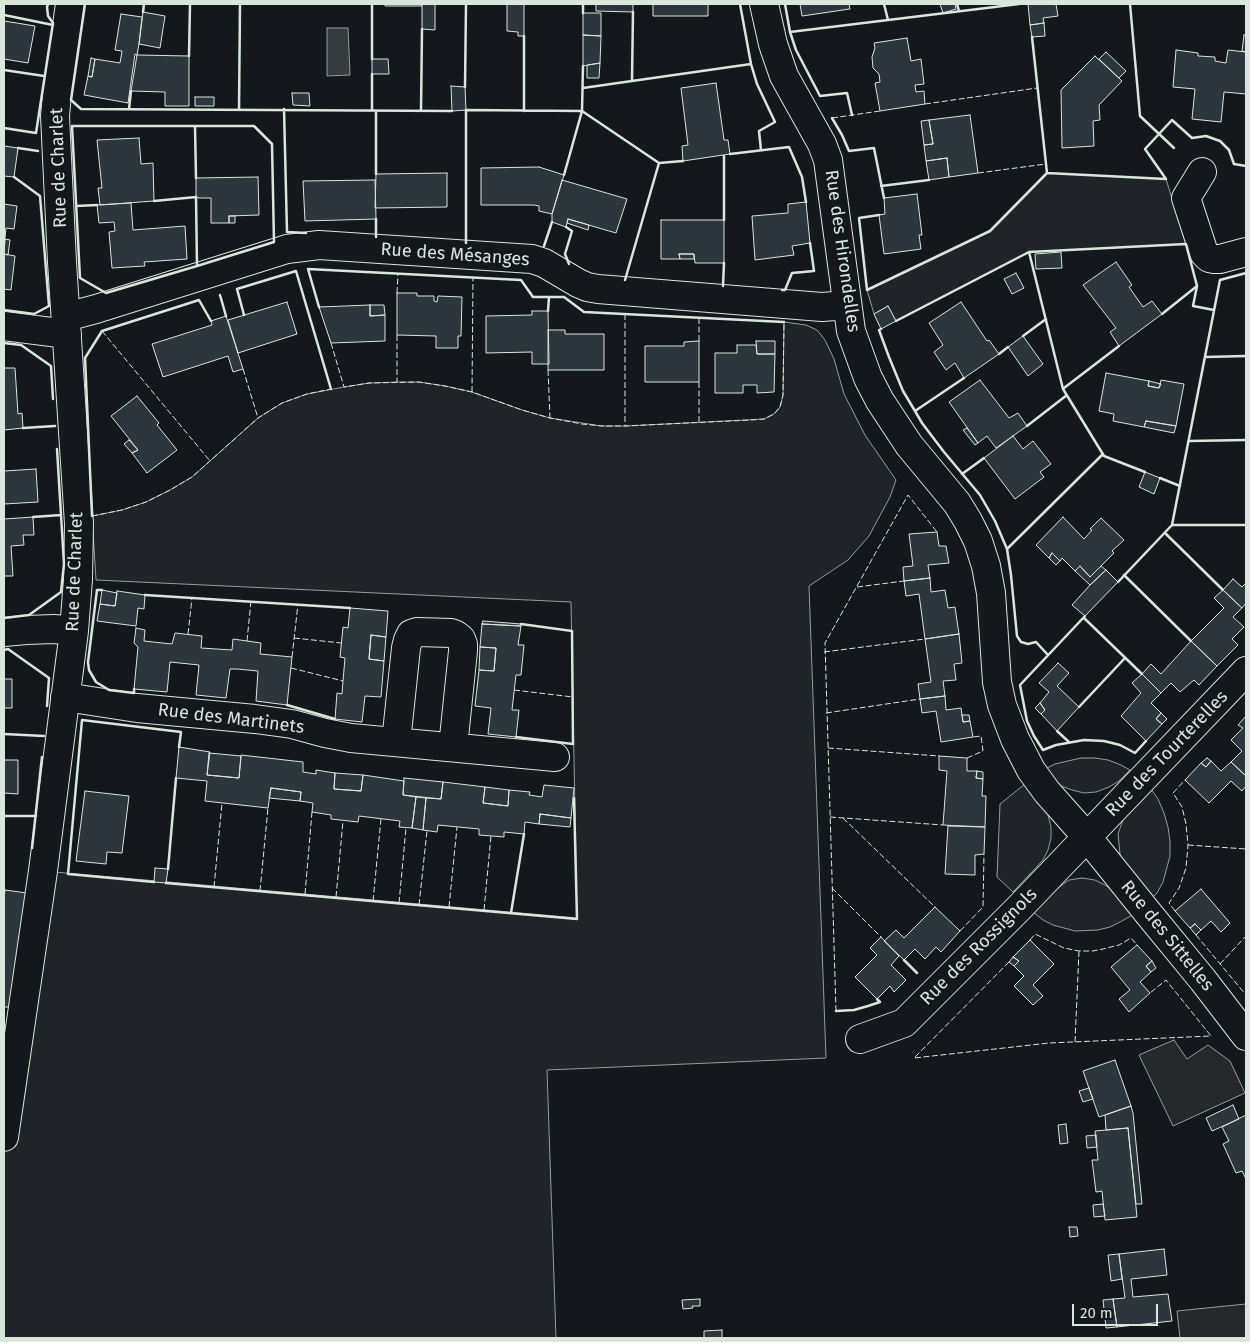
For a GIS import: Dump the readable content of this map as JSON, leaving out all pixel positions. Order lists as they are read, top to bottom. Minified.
{"streets":{"street":["Rue de Charlet","Rue des Hirondelles","Rue des Mésanges","Rue des Martinets","Rue des Tourterelles","Rue des Sittelles","Rue des Rossignols"]},"crossings":[["Rue de Charlet","Rue des Mésanges"],["Rue de Charlet","Rue des Martinets"],["Rue des Hirondelles","Rue des Mésanges"],["Rue des Hirondelles","Rue des Tourterelles"],["Rue des Hirondelles","Rue des Sittelles"],["Rue des Hirondelles","Rue des Rossignols"],["Rue des Tourterelles","Rue des Sittelles"],["Rue des Tourterelles","Rue des Rossignols"],["Rue des Sittelles","Rue des Rossignols"]],"scale_bar":"20 m"}
